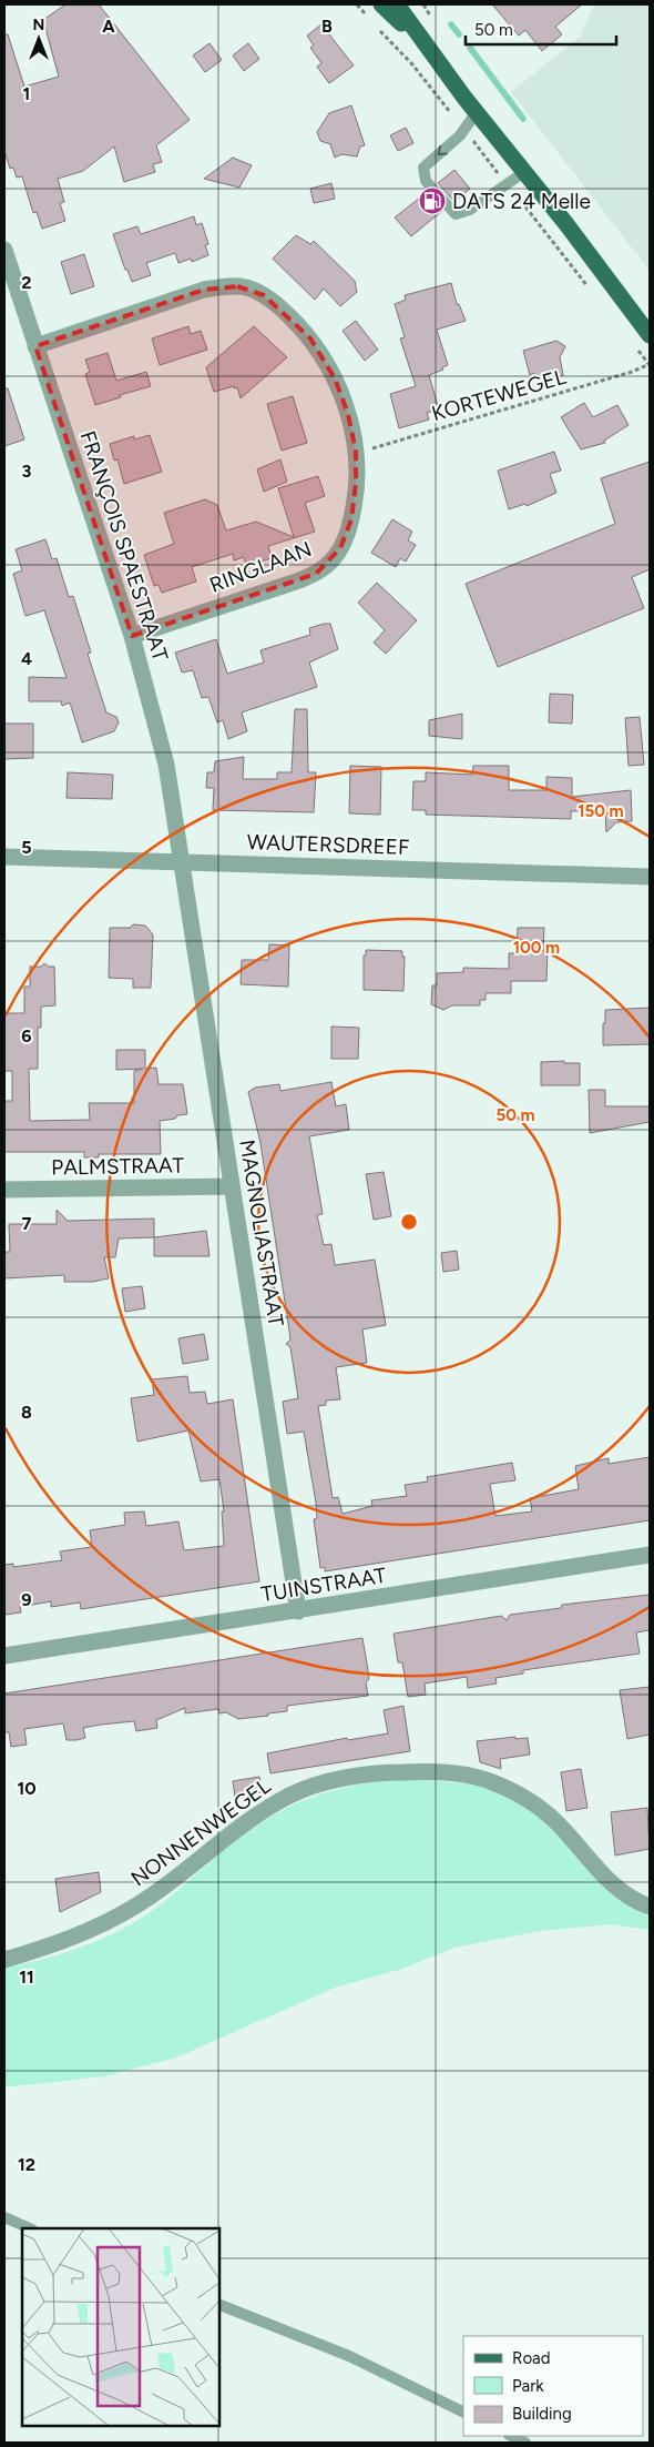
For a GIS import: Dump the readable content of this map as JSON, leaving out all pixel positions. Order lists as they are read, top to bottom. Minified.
{"streets":{"street":["FRANÇOIS SPAESTRAAT","RINGLAAN","WAUTERSDREEF","PALMSTRAAT","MAGNOLIASTRAAT","TUINSTRAAT","NONNENWEGEL"],"path":["KORTEWEGEL"]},"crossings":[["KORTEWEGEL","RINGLAAN"],["FRANÇOIS SPAESTRAAT","RINGLAAN"],["FRANÇOIS SPAESTRAAT","WAUTERSDREEF"],["FRANÇOIS SPAESTRAAT","MAGNOLIASTRAAT"],["WAUTERSDREEF","MAGNOLIASTRAAT"],["PALMSTRAAT","MAGNOLIASTRAAT"],["MAGNOLIASTRAAT","TUINSTRAAT"]],"places":{"fuel station":["DATS 24 Melle"]},"legend":["Road","Park","Building"],"scale_bar":"50 m","north":"top","grid":{"columns":["A","B"],"rows":["1","2","3","4","5","6","7","8","9","10","11","12"]},"rings":["150 m","100 m","50 m"]}
